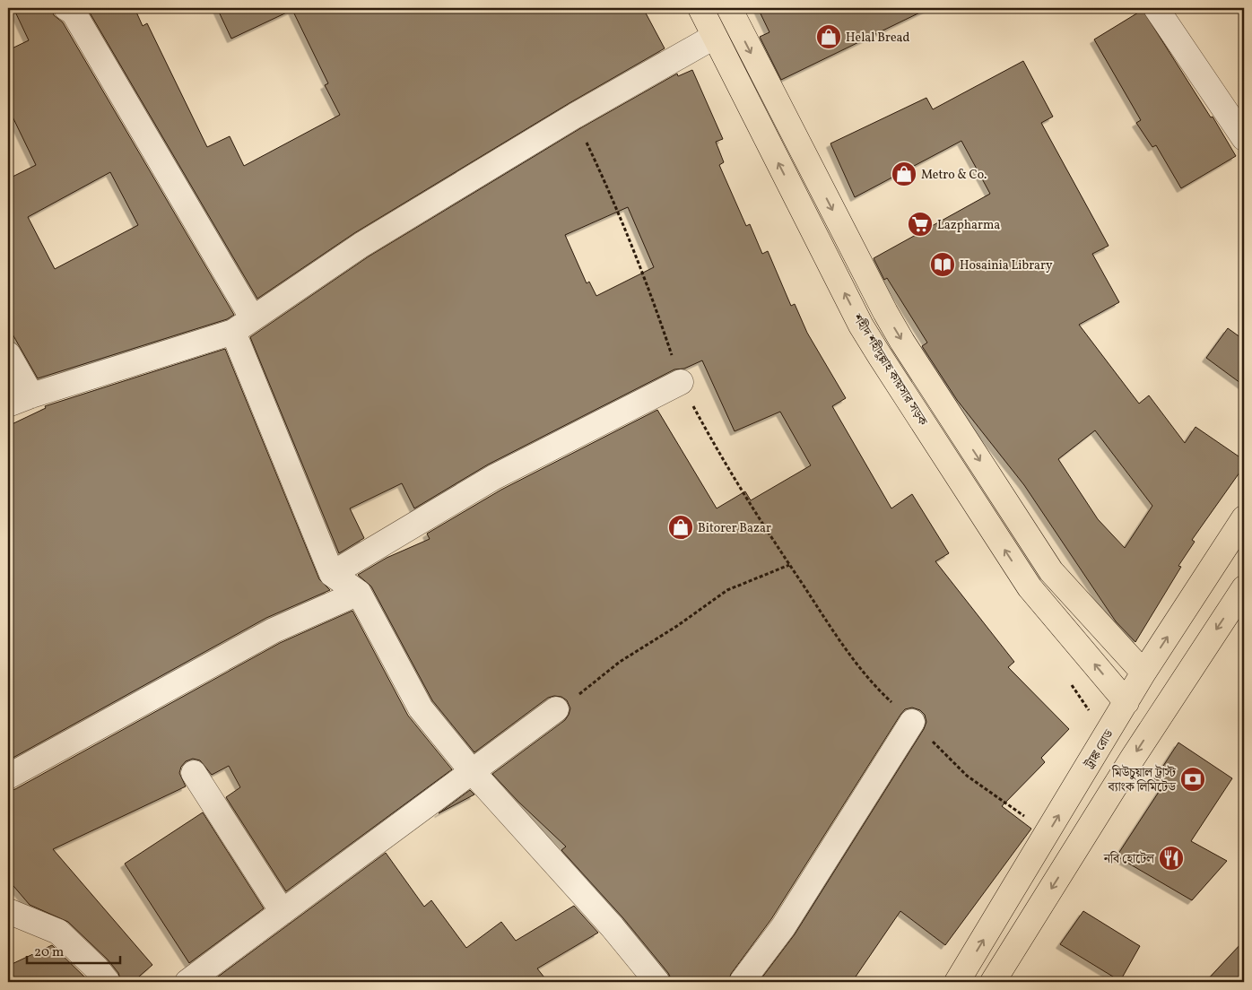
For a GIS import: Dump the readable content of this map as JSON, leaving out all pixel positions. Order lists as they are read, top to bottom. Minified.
{"streets":{"main road":["শহীদ শহীদুল্লাহ কায়সার সড়ক","ট্রাঙ্ক রোড"]},"crossings":[["শহীদ শহীদুল্লাহ কায়সার সড়ক","ট্রাঙ্ক রোড"]],"places":{"shop":["Helal Bread","Metro & Co.","Bitorer Bazar"],"supermarket":["Lazpharma"],"library":["Hosainia Library"],"bank":["মিউচুয়াল ট্রাস্ট ব্যাংক লিমিটেড"],"restaurant":["নবি হোটেল"]},"scale_bar":"20 m"}
